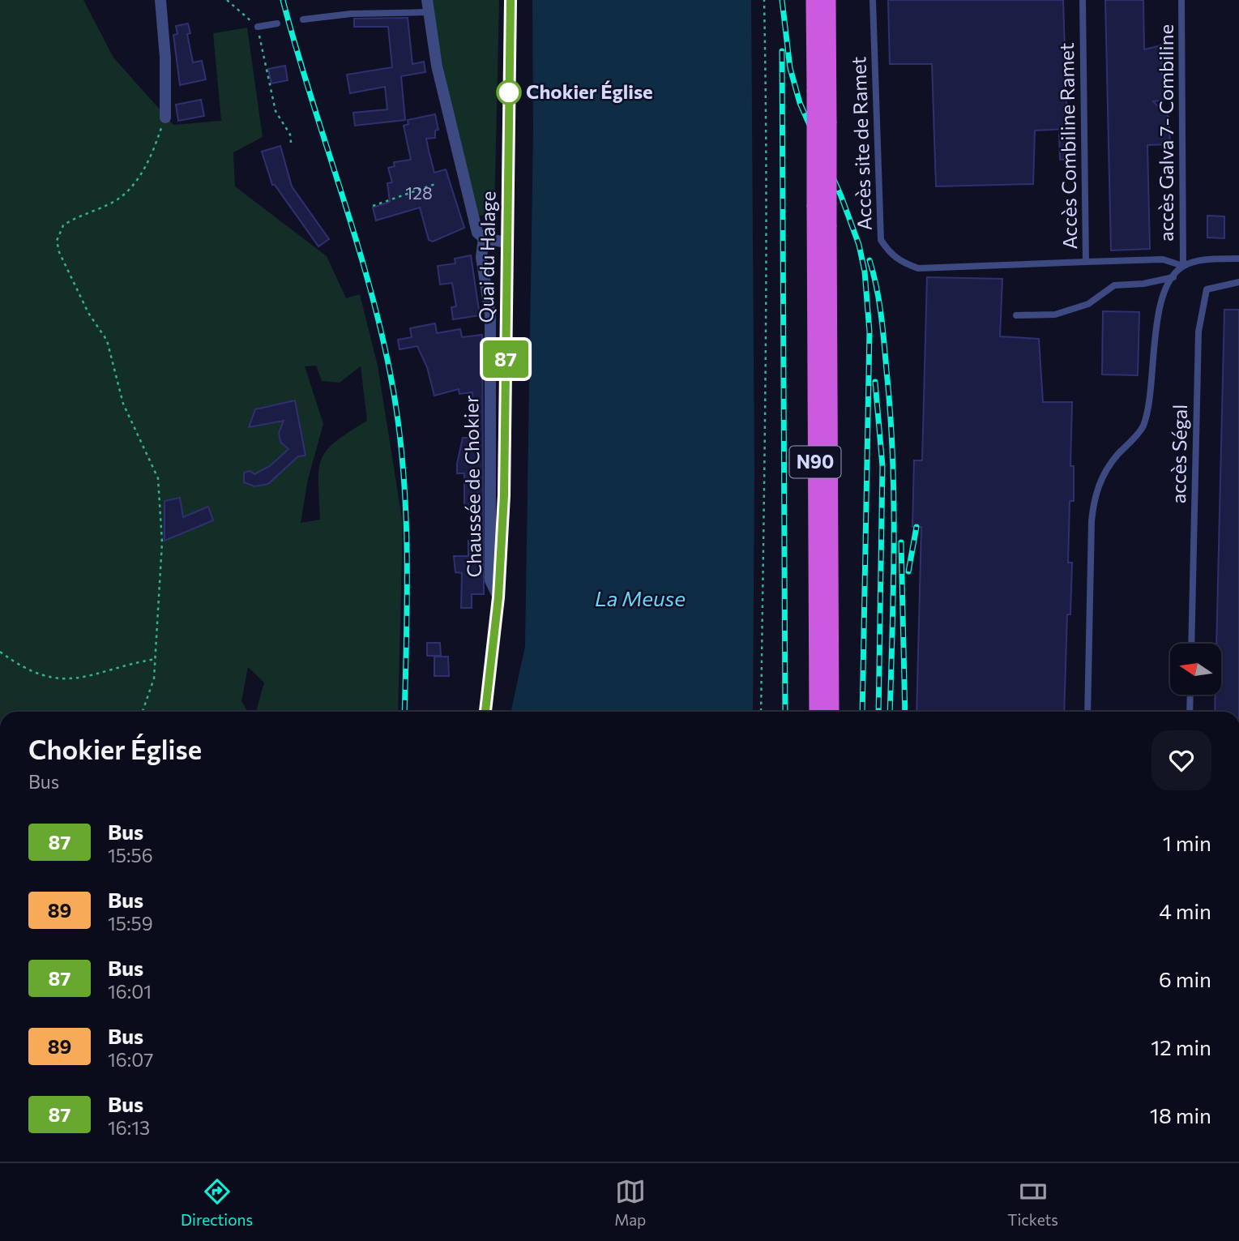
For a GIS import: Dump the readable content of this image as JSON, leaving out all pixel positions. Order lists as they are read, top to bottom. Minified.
{"streets":{"highway":["N90"],"main road":["Quai du Halage"],"street":["Chaussée de Chokier"],"lane":["accès Galva 7- Combiline","Accès site de Ramet","Accès Combiline Ramet","accès Ségal"]},"crossings":[["accès Galva 7- Combiline","Accès Combiline Ramet"],["Accès site de Ramet","Accès Combiline Ramet"],["Quai du Halage","Chaussée de Chokier"]],"water":["La Meuse"],"places":["Chokier Église"],"lines":["bus line 87"],"house_numbers":["128"],"north":"left","page":{"on_map":"87","heading":["Chokier Église","Bus"],"list":[{"mark":"87","name":"Bus","note":"15:56","value":"1 min"},{"mark":"89","name":"Bus","note":"15:59","value":"4 min"},{"mark":"87","name":"Bus","note":"16:01","value":"6 min"},{"mark":"89","name":"Bus","note":"16:07","value":"12 min"},{"mark":"87","name":"Bus","note":"16:13","value":"18 min"}],"tabs":["Directions","Map","Tickets"]}}
